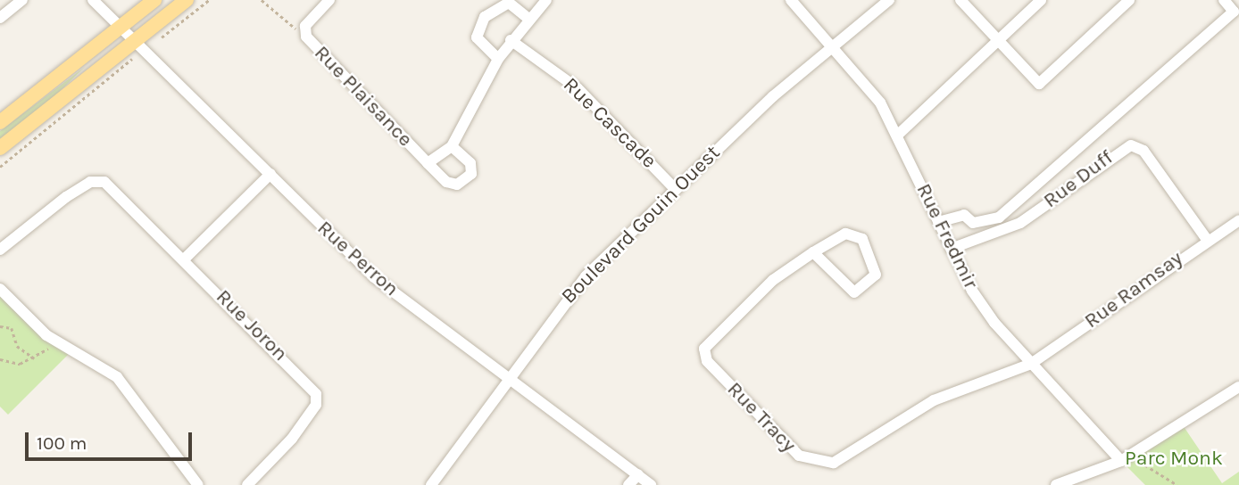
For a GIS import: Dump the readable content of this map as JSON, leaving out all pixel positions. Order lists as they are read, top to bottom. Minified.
{"streets":{"street":["Rue Plaisance","Rue Cascade","Rue Duff","Boulevard Gouin Ouest","Rue Fredmir","Rue Perron","Rue Ramsay","Rue Joron","Rue Tracy"]},"crossings":[["Rue Plaisance","Rue Cascade"],["Rue Cascade","Boulevard Gouin Ouest"],["Rue Duff","Rue Fredmir"],["Rue Duff","Rue Ramsay"],["Boulevard Gouin Ouest","Rue Fredmir"],["Boulevard Gouin Ouest","Rue Perron"],["Rue Fredmir","Rue Ramsay"],["Rue Fredmir","Rue Tracy"],["Rue Ramsay","Rue Tracy"]],"parks":["Parc Monk"],"scale_bar":"100 m"}
